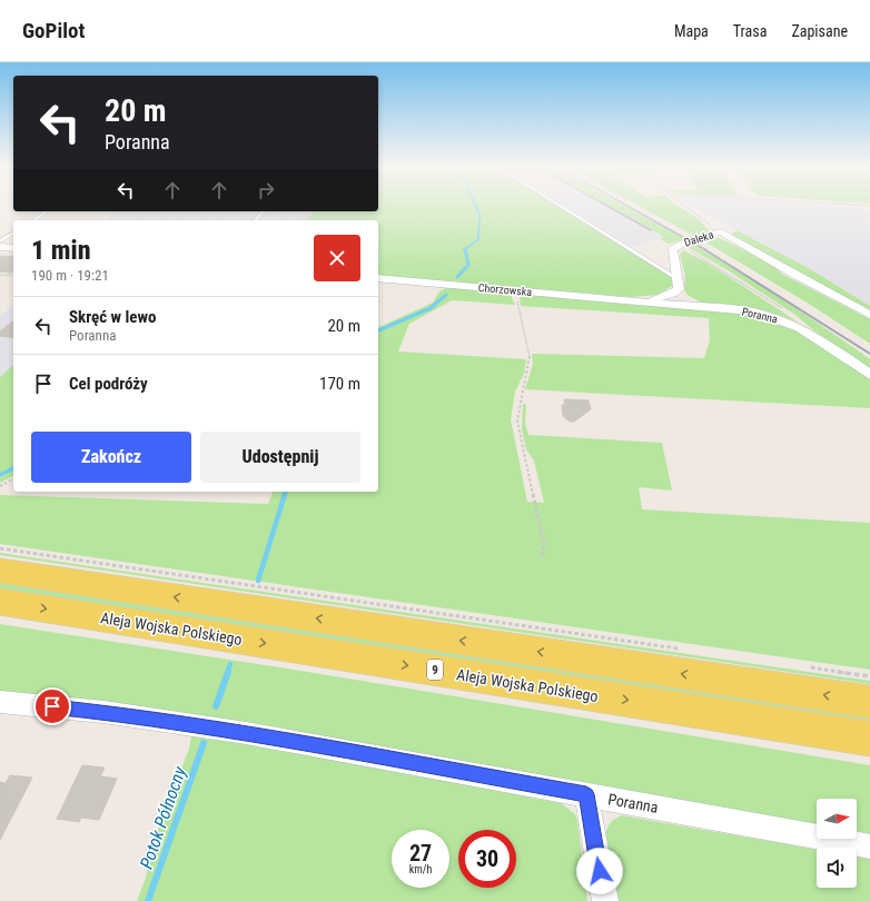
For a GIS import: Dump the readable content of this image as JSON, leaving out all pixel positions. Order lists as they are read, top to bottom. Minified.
{"streets":{"main road":["Aleja Wojska Polskiego","9"],"street":["Daleka","Chorzowska","Poranna"]},"crossings":[["Chorzowska","Poranna"]],"water":["Potok Północny"],"north":"right","page":{"header":"GoPilot","nav":["Mapa","Trasa","Zapisane"],"turn":["20 m","Poranna"],"heading":["1 min","190 m · 19:21"],"list":[{"name":"Skręć w lewo","note":"Poranna","value":"20 m"},{"name":"Cel podróży","value":"170 m"}],"buttons":["Zakończ","Udostępnij"],"speed":"27 km/h","limit":"30"}}
